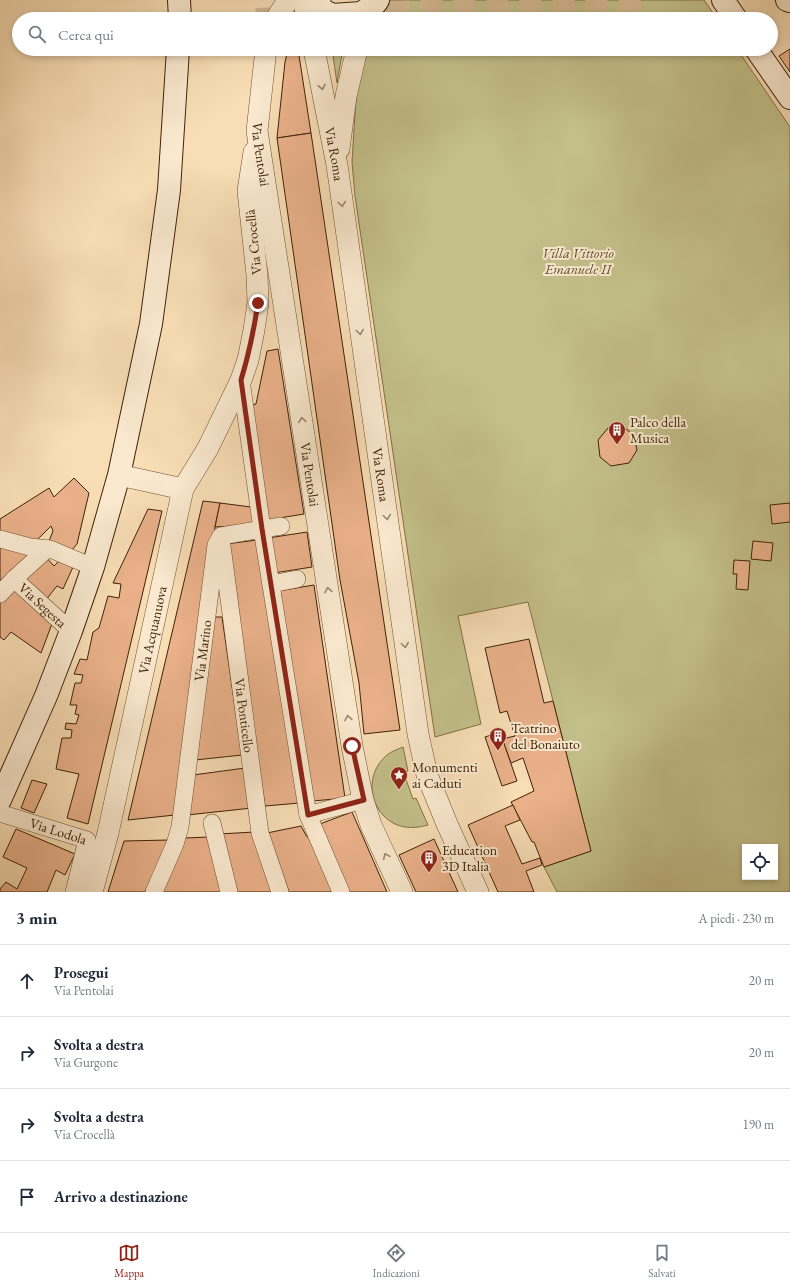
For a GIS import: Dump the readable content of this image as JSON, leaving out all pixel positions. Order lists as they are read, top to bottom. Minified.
{"streets":{"street":["Via Pentolai","Via Roma","Via Crocellà","Via Segesta","Via Acquanuova","Via Marino","Via Ponticello","Via Lodola"]},"crossings":[["Via Pentolai","Via Crocellà"],["Via Crocellà","Via Acquanuova"],["Via Marino","Via Ponticello"]],"one_way":["Via Pentolai","Via Roma"],"parks":["Villa Vittorio Emanuele II"],"places":{"building":["Palco della Musica","Teatrino del Bonaiuto","Education 3D Italia"],"place":["Monumenti ai Caduti"]},"page":{"search":"Cerca qui","heading":["3 min","A piedi · 230 m"],"list":[["Prosegui","Via Pentolai","20 m"],["Svolta a destra","Via Gurgone","20 m"],["Svolta a destra","Via Crocellà","190 m"],"Arrivo a destinazione"],"nav":["Mappa","Indicazioni","Salvati"]}}
